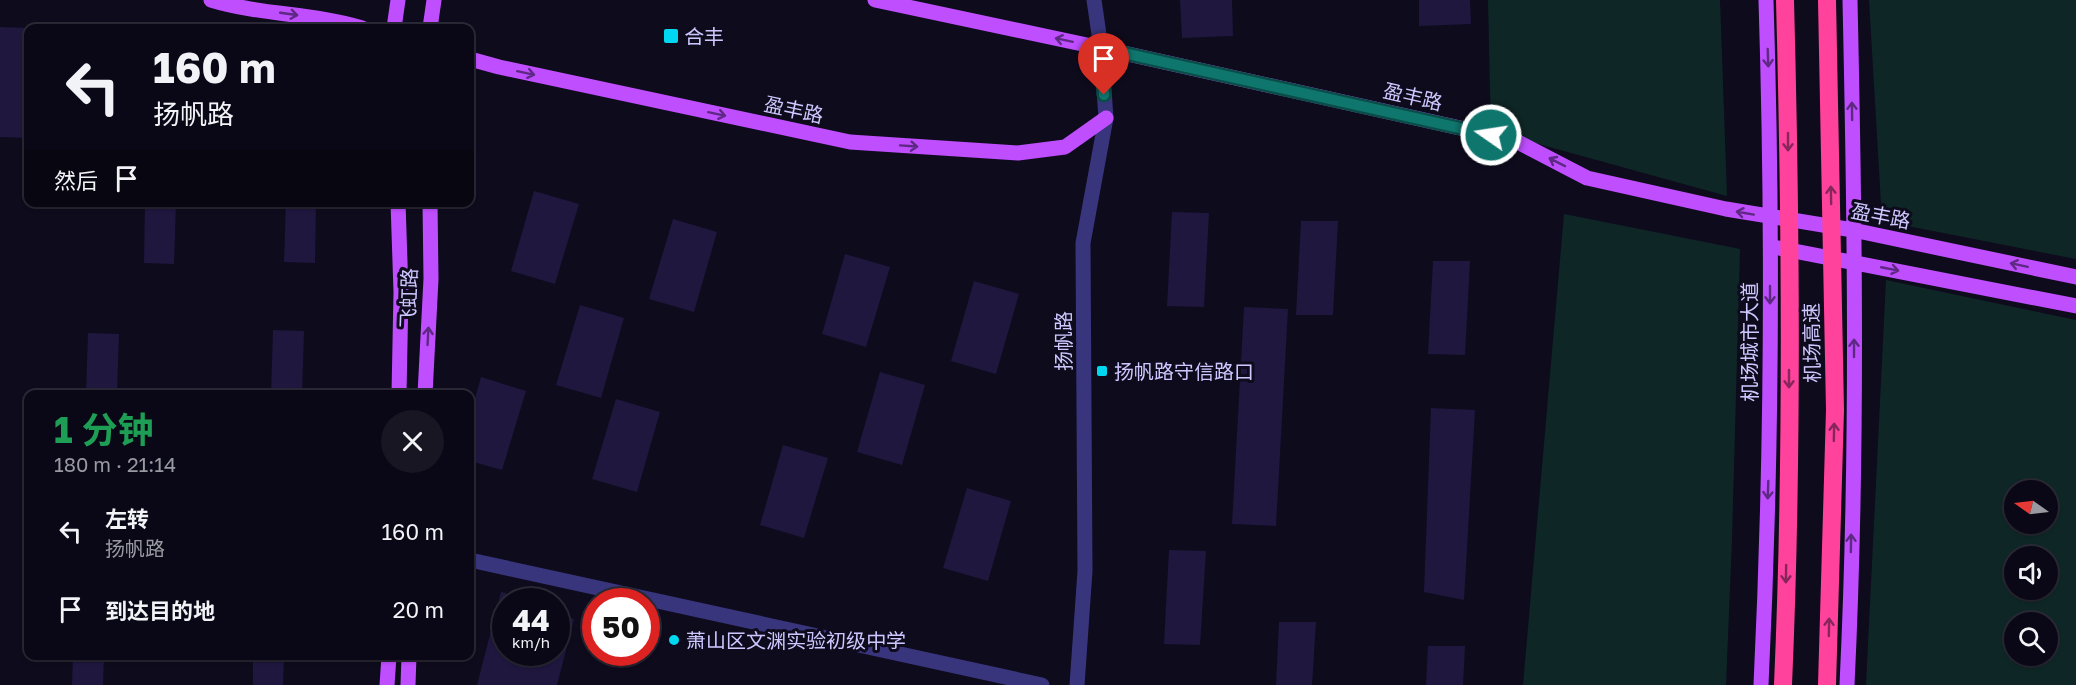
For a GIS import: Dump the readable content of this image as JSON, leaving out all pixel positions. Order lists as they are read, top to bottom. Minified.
{"streets":{"highway":["机场高速"],"main road":["盈丰路","飞虹路","机场城市大道"],"street":["扬帆路"]},"crossings":[["盈丰路","扬帆路"],["盈丰路","机场城市大道"]],"places":{"transit":["合丰","扬帆路守信路口"],"other":["萧山区文渊实验初级中学"]},"north":"left","page":{"turn":["160 m","扬帆路"],"then":"然后","heading":["1 分钟","180 m · 21:14"],"list":[{"name":"左转","note":"扬帆路","value":"160 m"},{"name":"到达目的地","value":"20 m"}],"speed":"44 km/h","limit":"50"}}
